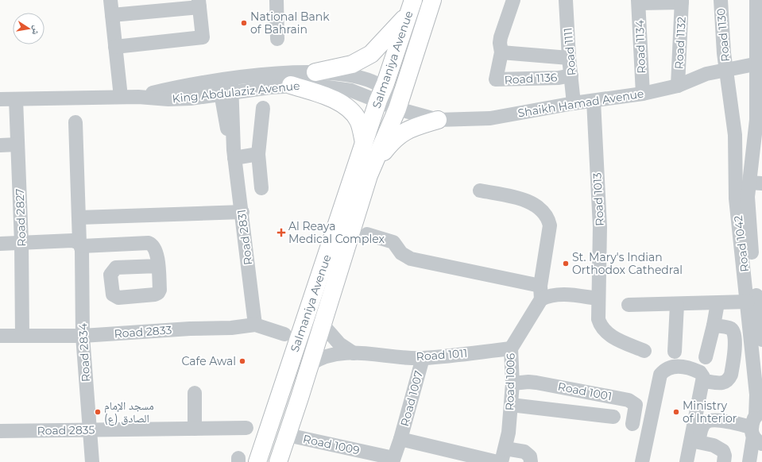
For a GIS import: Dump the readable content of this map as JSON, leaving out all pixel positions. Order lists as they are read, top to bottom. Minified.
{"streets":{"main road":["Salmaniya Avenue"],"street":["Road 1130","Road 1132","Road 1134","Road 1111","Road 1136","King Abdulaziz Avenue","Shaikh Hamad Avenue","Road 1013","Road 2827","Road 2831","Road 1042","Road 2833","Road 2834","Road 1011","Road 1006","Road 1001","Road 1007","Road 2835","Road 1009"]},"crossings":[["Road 1130","Shaikh Hamad Avenue"],["Road 1130","Road 1042"],["Road 1132","Shaikh Hamad Avenue"],["Road 1134","Shaikh Hamad Avenue"],["Road 1111","Road 1136"],["Road 1111","Shaikh Hamad Avenue"],["Salmaniya Avenue","King Abdulaziz Avenue"],["Salmaniya Avenue","Shaikh Hamad Avenue"],["Salmaniya Avenue","Road 1011"],["Salmaniya Avenue","Road 1009"],["King Abdulaziz Avenue","Shaikh Hamad Avenue"],["King Abdulaziz Avenue","Road 2827"],["King Abdulaziz Avenue","Road 2831"],["Shaikh Hamad Avenue","Road 1013"],["Shaikh Hamad Avenue","Road 1042"],["Road 2827","Road 2833"],["Road 2831","Road 2833"],["Road 2833","Road 2834"],["Road 2834","Road 2835"],["Road 1011","Road 1006"],["Road 1011","Road 1007"],["Road 1006","Road 1001"],["Road 1007","Road 1009"]],"places":{"other":["National Bank of Bahrain","St. Mary's Indian Orthodox Cathedral","Cafe Awal","مسجد الإمام الصادق (ع)","Ministry of Interior"],"health":["Al Reaya Medical Complex"]},"north":"right"}
